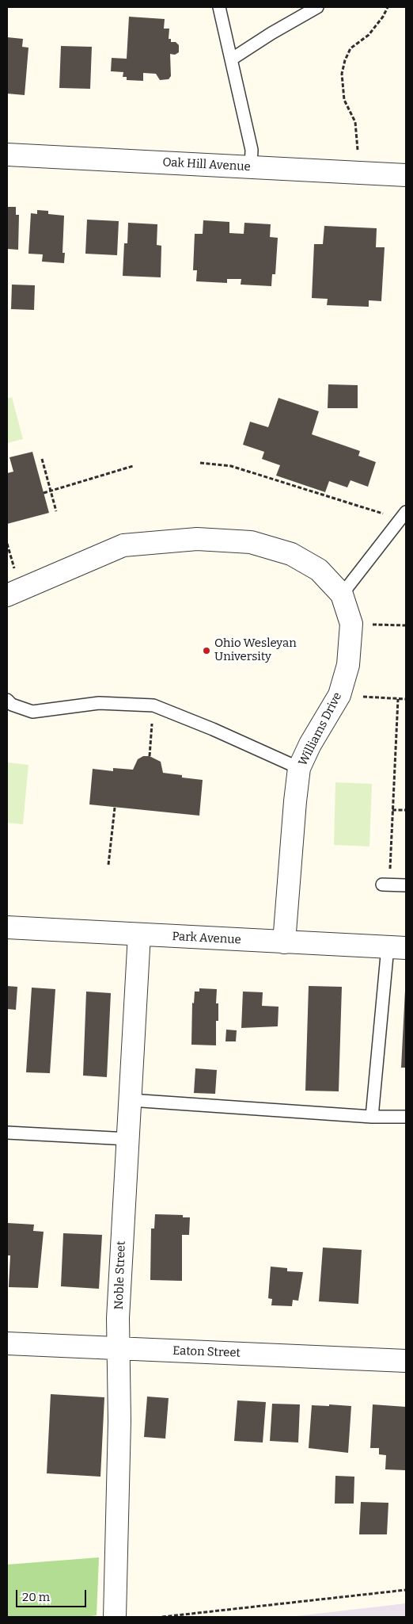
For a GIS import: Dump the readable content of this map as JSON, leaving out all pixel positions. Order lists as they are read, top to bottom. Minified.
{"streets":{"street":["Oak Hill Avenue","Williams Drive","Park Avenue","Noble Street","Eaton Street"]},"crossings":[["Williams Drive","Park Avenue"],["Park Avenue","Noble Street"],["Noble Street","Eaton Street"]],"places":["Ohio Wesleyan University"],"scale_bar":"20 m"}
